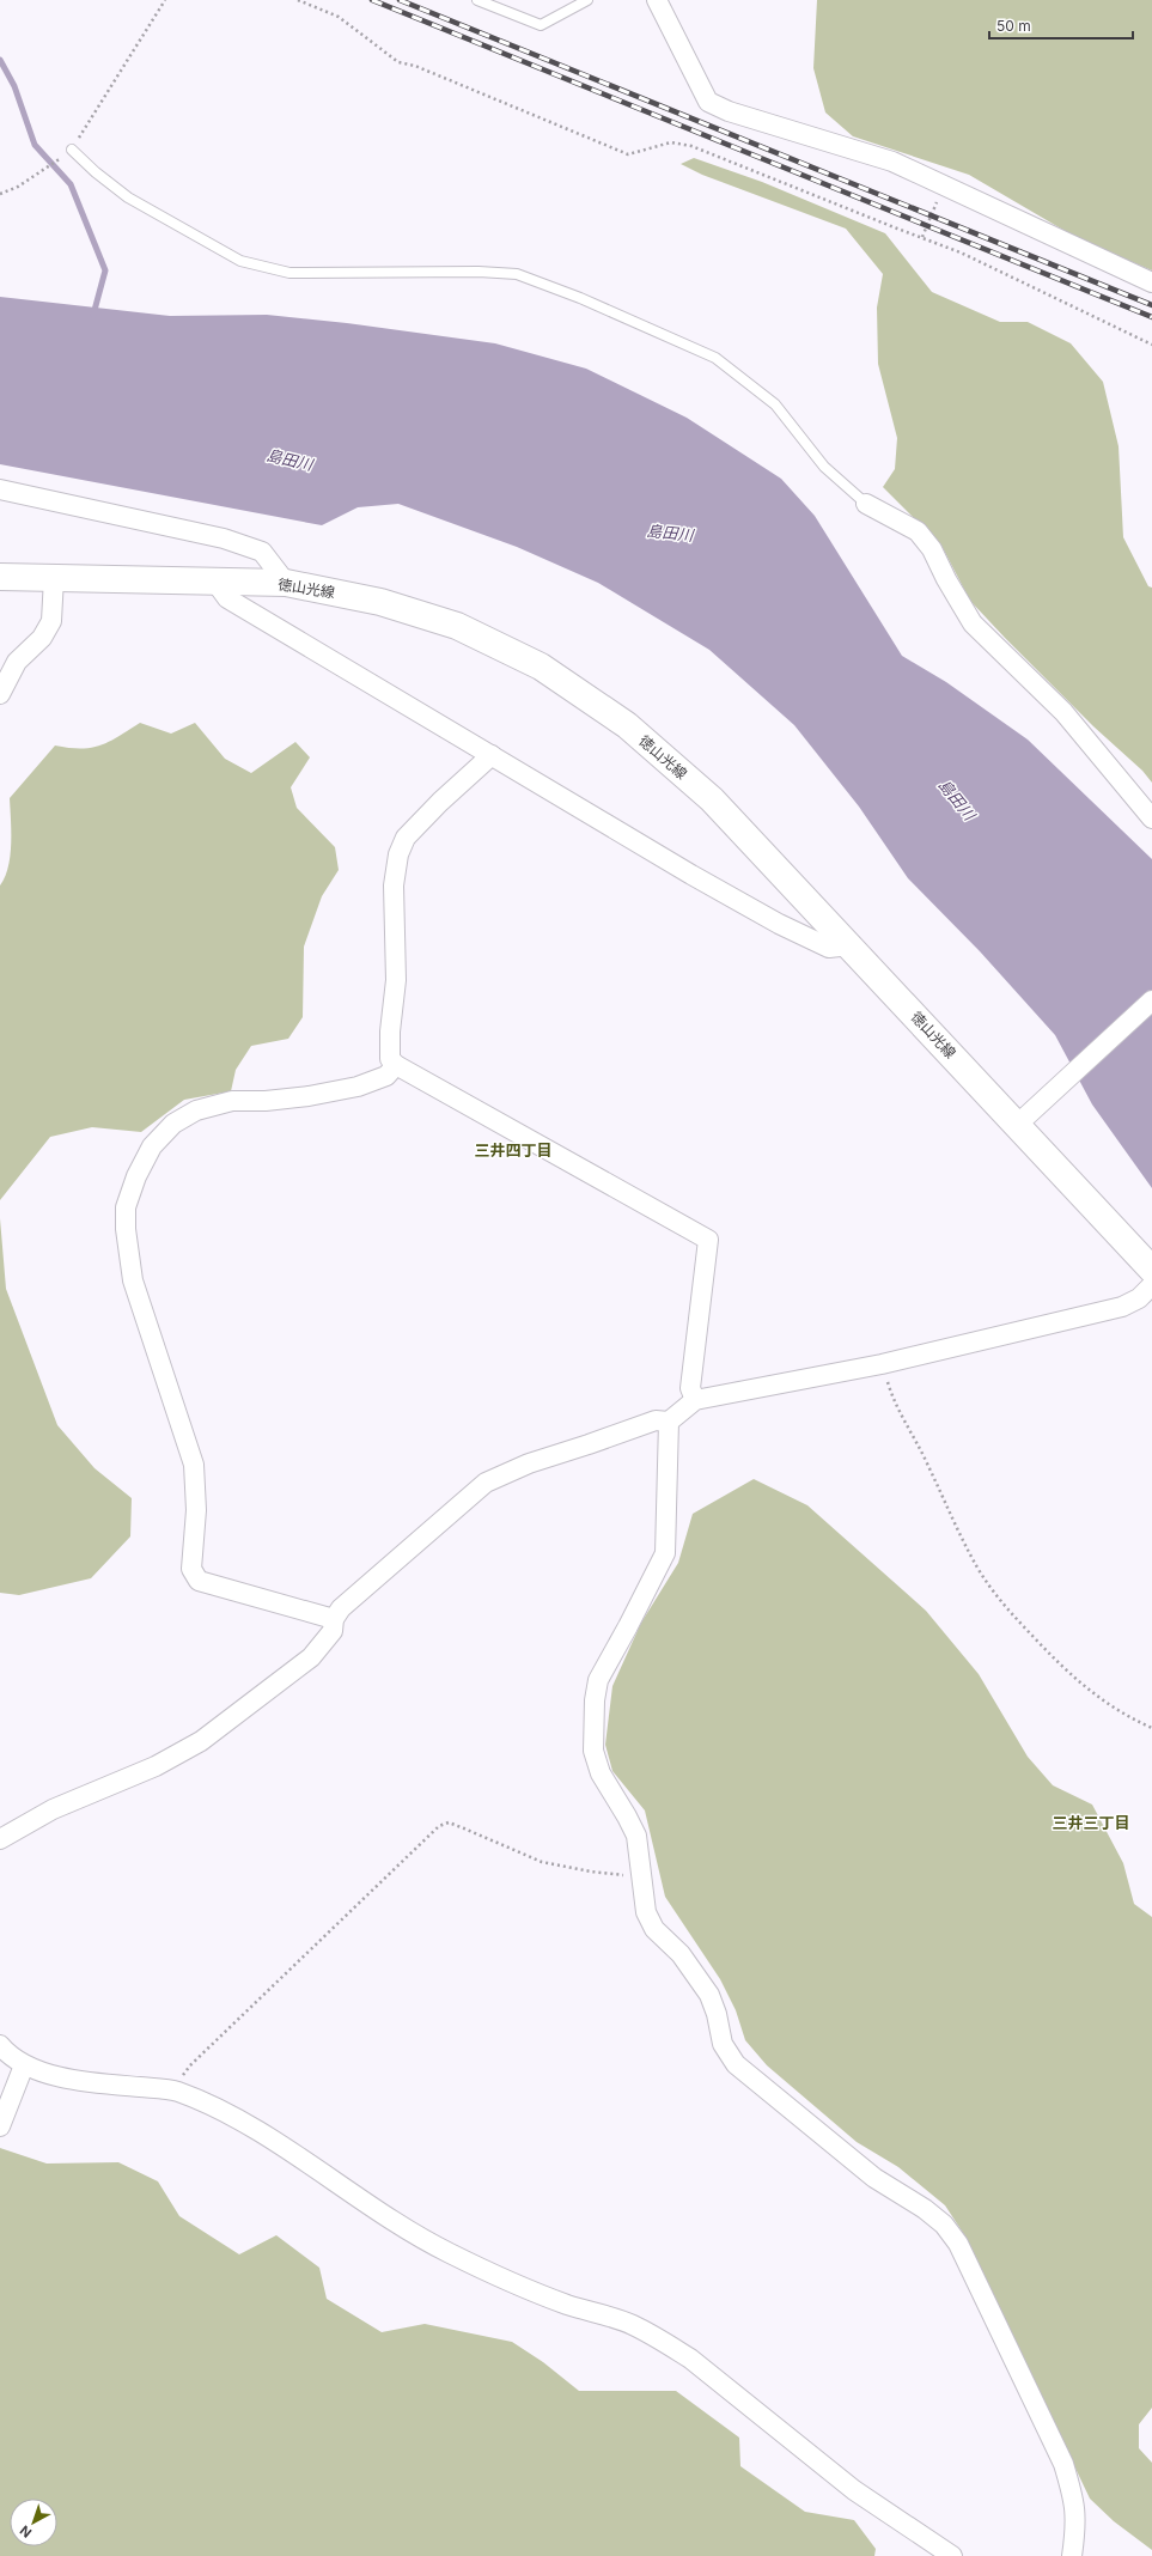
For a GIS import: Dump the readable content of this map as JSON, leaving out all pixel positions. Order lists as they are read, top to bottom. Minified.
{"streets":{"main road":["徳山光線"]},"districts":["三井四丁目","三井三丁目"],"water":["島田川"],"scale_bar":"50 m","north":"bottom left"}
